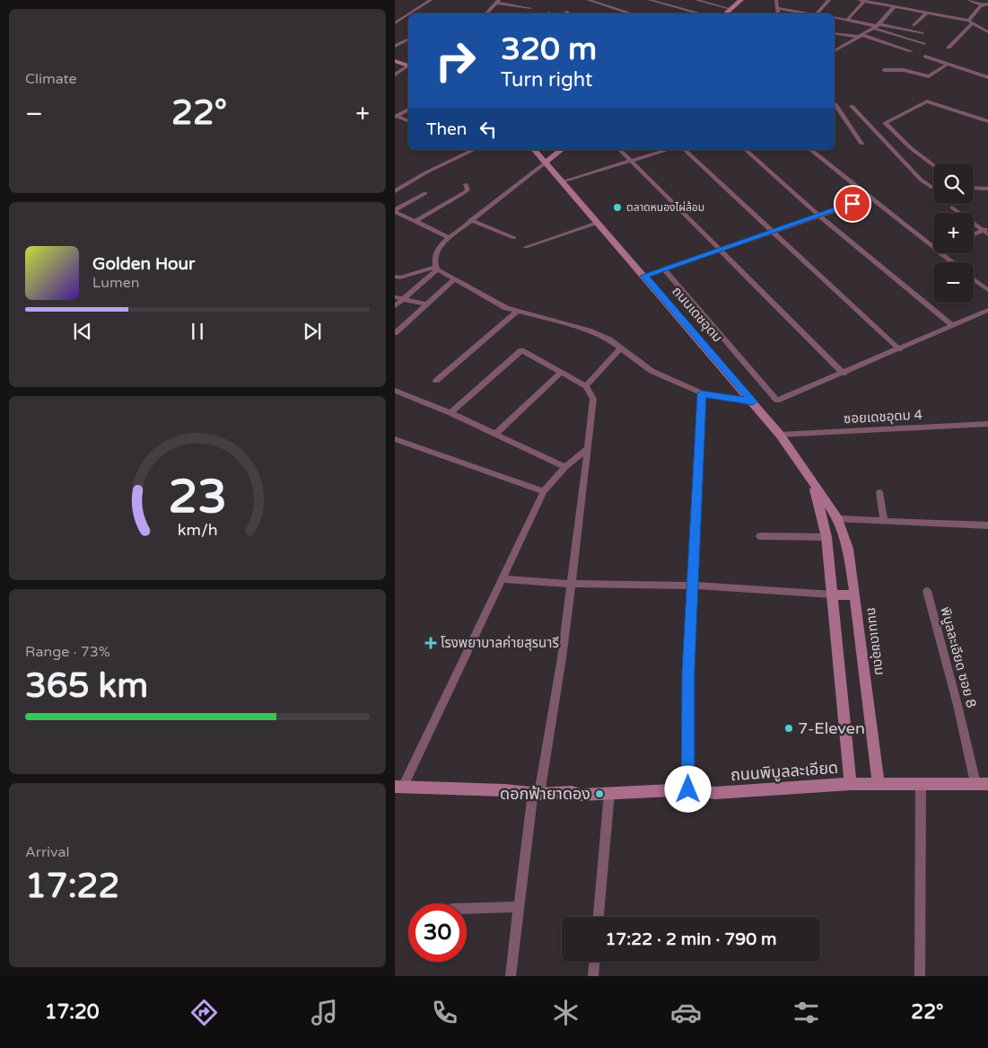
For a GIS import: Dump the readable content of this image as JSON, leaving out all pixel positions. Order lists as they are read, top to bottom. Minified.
{"streets":{"main road":["ถนนเดชอุดม","ถนนพิบูลละเอียด"],"street":["ซอยเดชอุดม 4","พิบูลละเอียด ซอย 8"]},"crossings":[["ถนนเดชอุดม","ซอยเดชอุดม 4"],["ถนนเดชอุดม","ถนนพิบูลละเอียด"],["พิบูลละเอียด ซอย 8","ถนนพิบูลละเอียด"]],"places":{"other":["ตลาดหนองไผ่ล้อม","7-Eleven","ดอกฟ้ายาดอง"],"health":["โรงพยาบาลค่ายสุรนารี"]},"page":{"tile":["Climate",["Range · 73%","365 km"],["Arrival","17:22"]],"turn":["320 m","Turn right"],"heat":["−","22°","+"],"then":"Then","map_buttons":["+","−"],"song":["Golden Hour","Lumen"],"limit":"30","trip":"17:22 · 2 min · 790 m","tabs":["17:20","22°"],"gauge":["23","km/h"]}}
